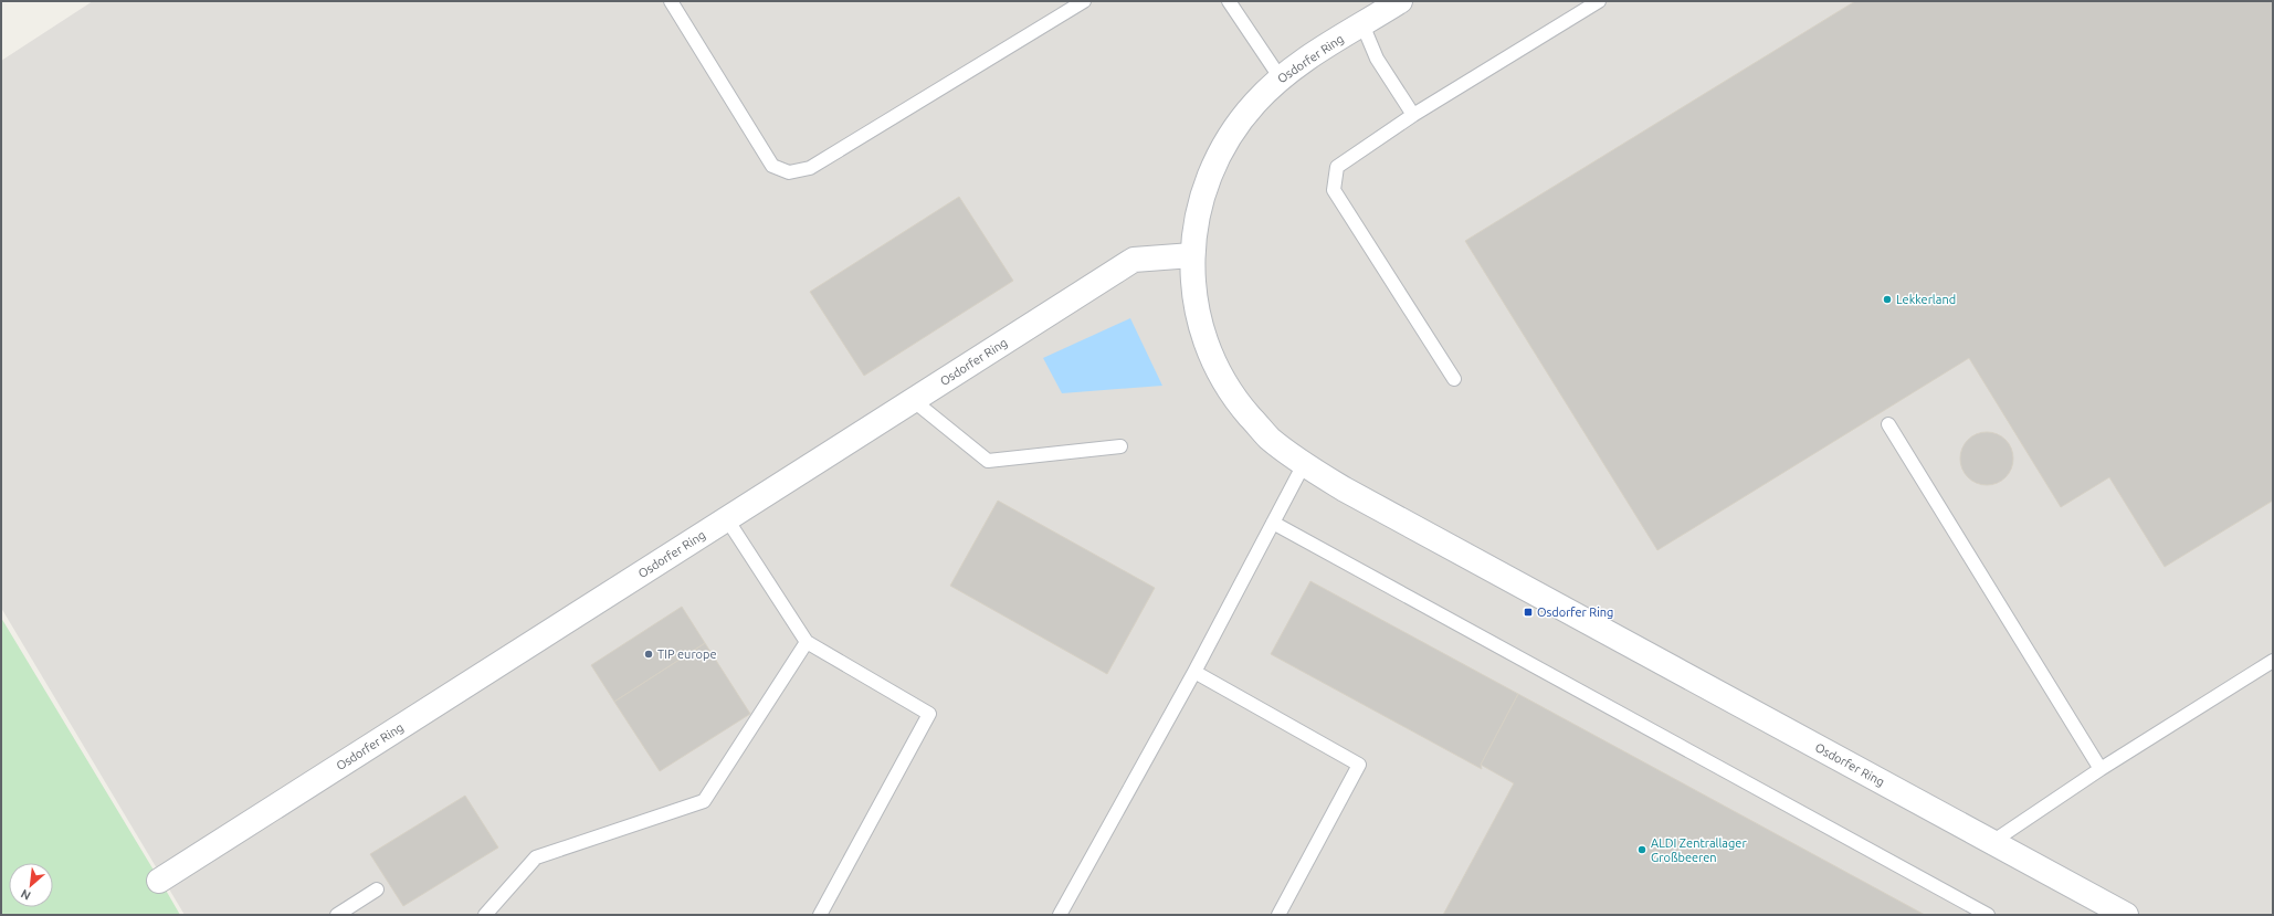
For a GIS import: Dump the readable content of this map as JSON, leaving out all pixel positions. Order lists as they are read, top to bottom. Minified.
{"streets":{"street":["Osdorfer Ring"]},"places":{"other":["Lekkerland","TIP europe","ALDI Zentrallager Großbeeren"],"transit":["Osdorfer Ring"]},"north":"bottom left"}
